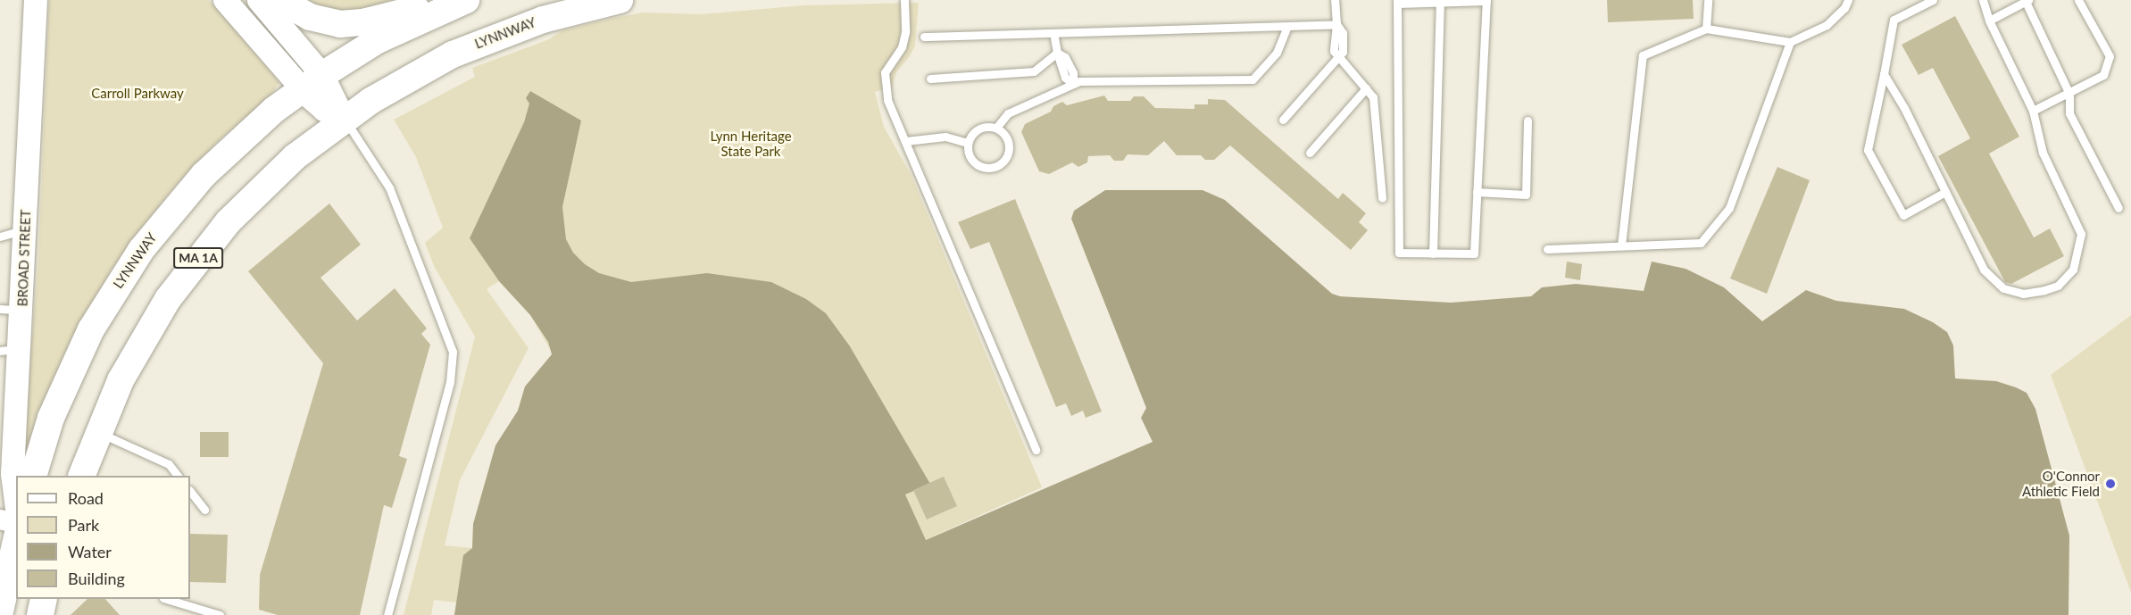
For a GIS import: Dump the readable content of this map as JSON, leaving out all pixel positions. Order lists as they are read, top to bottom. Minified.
{"streets":{"highway":["LYNNWAY","MA 1A"],"main road":["BROAD STREET"]},"parks":["Carroll Parkway","Lynn Heritage State Park"],"places":["O'Connor Athletic Field"],"legend":["Road","Park","Water","Building"]}
